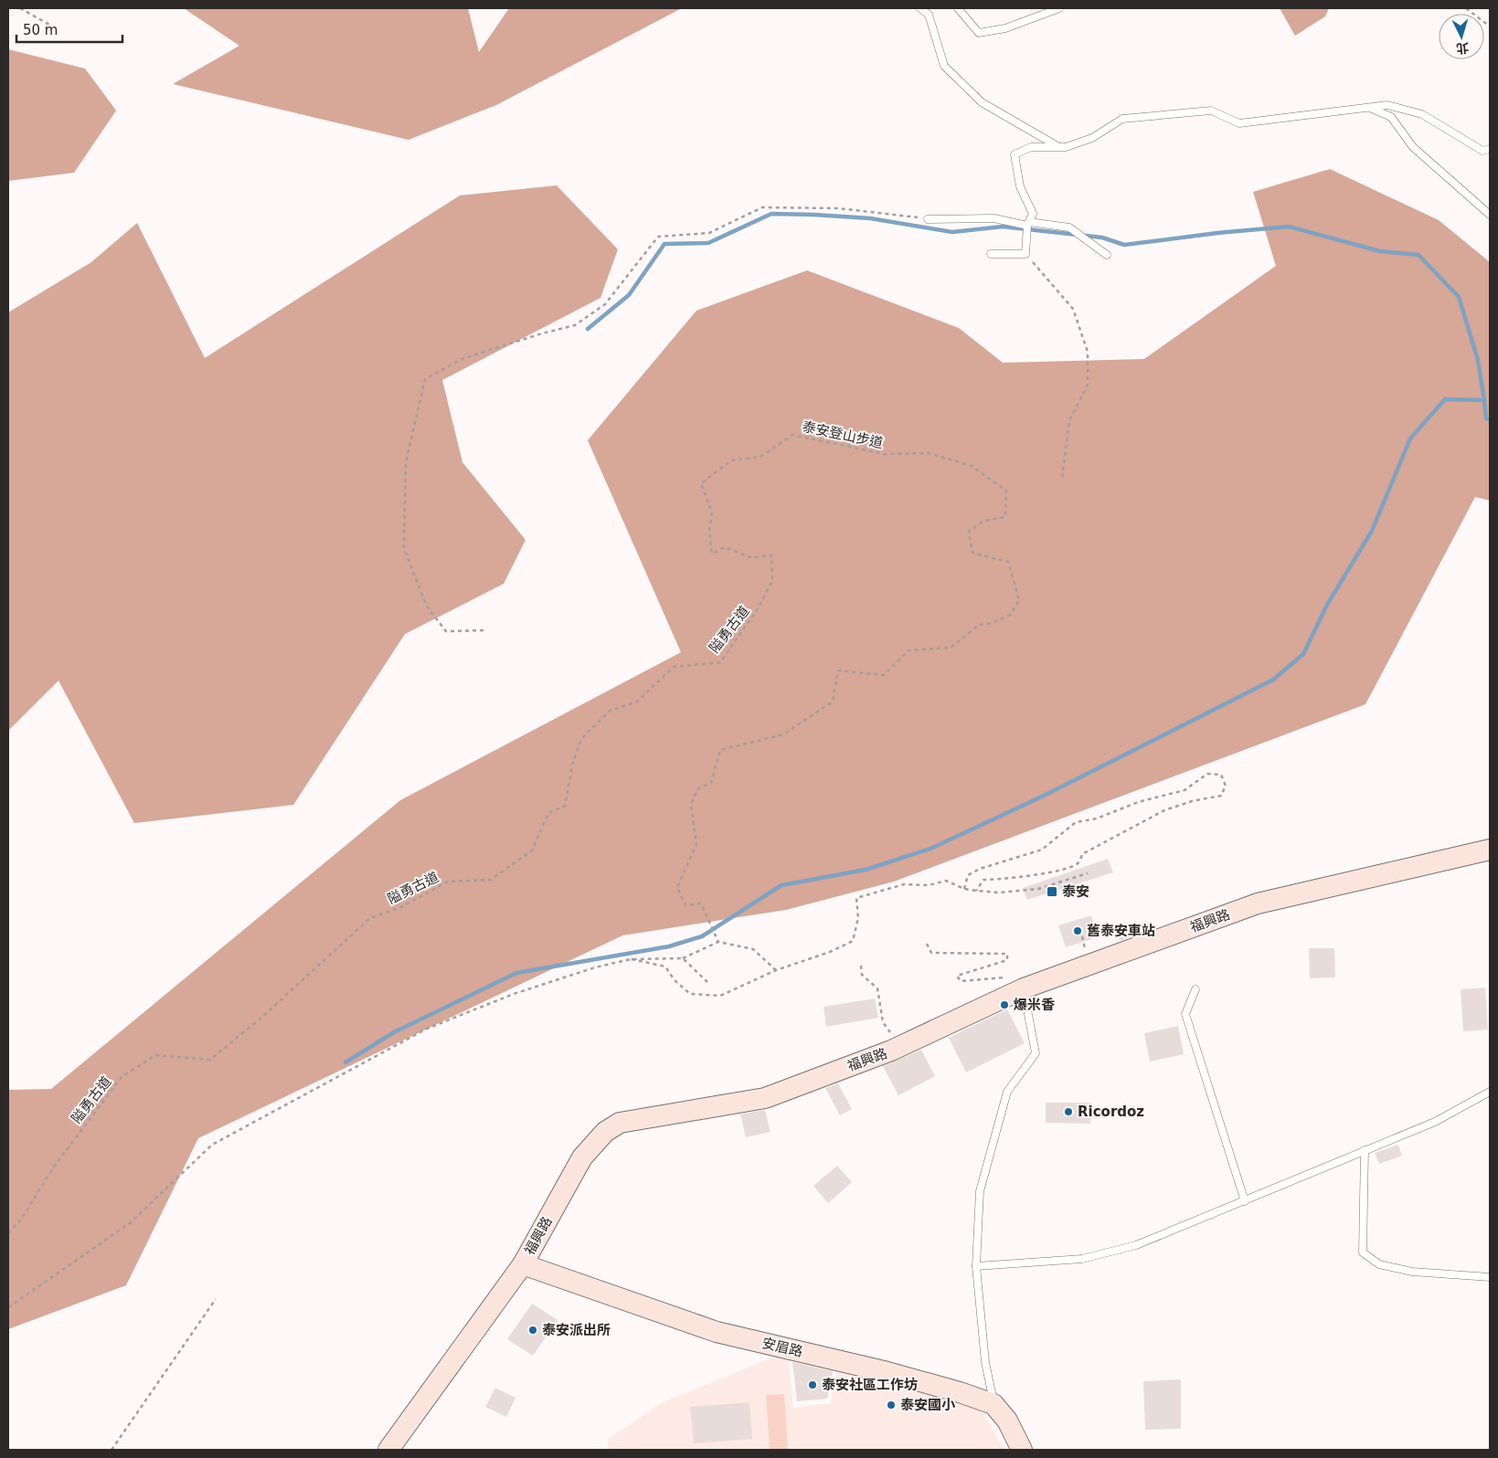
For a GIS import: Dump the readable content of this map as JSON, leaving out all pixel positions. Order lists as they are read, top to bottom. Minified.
{"streets":{"street":["福興路","安眉路"],"path":["泰安登山步道","隘勇古道"]},"crossings":[["泰安登山步道","隘勇古道"],["福興路","安眉路"]],"places":{"transit":["泰安"],"other":["舊泰安車站","爆米香","Ricordoz","泰安派出所","泰安社區工作坊","泰安國小"]},"scale_bar":"50 m","north":"bottom"}
